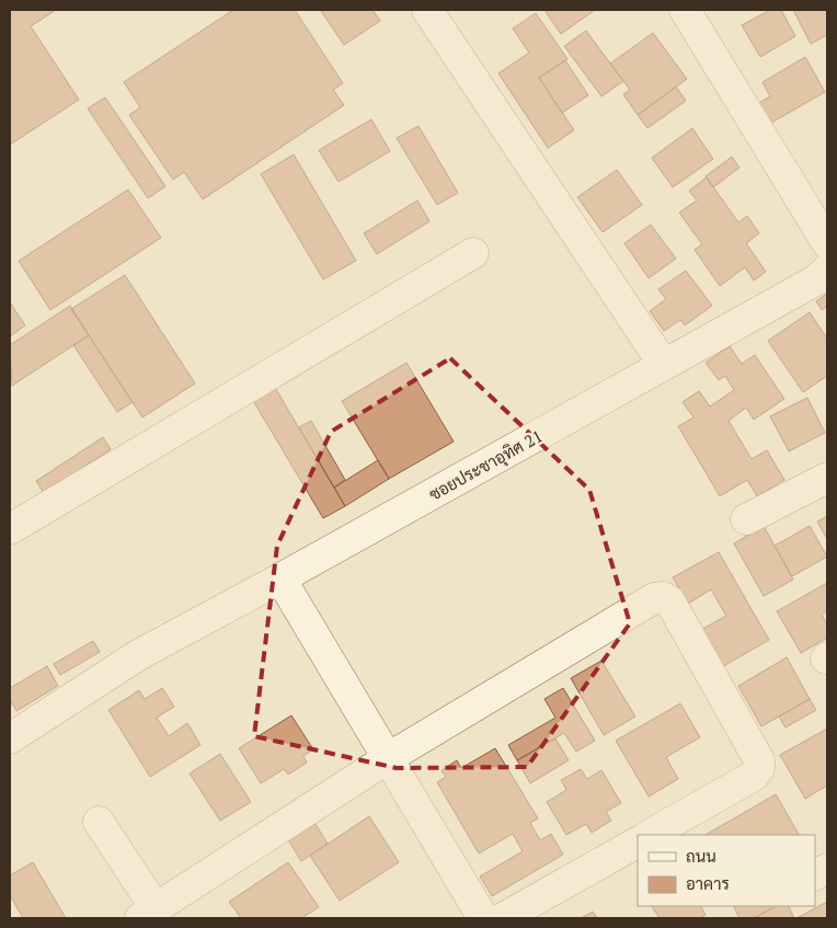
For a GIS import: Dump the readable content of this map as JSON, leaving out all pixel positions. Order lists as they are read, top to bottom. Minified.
{"streets":{"street":["ซอยประชาอุทิศ 21"]},"legend":["ถนน","อาคาร"]}
